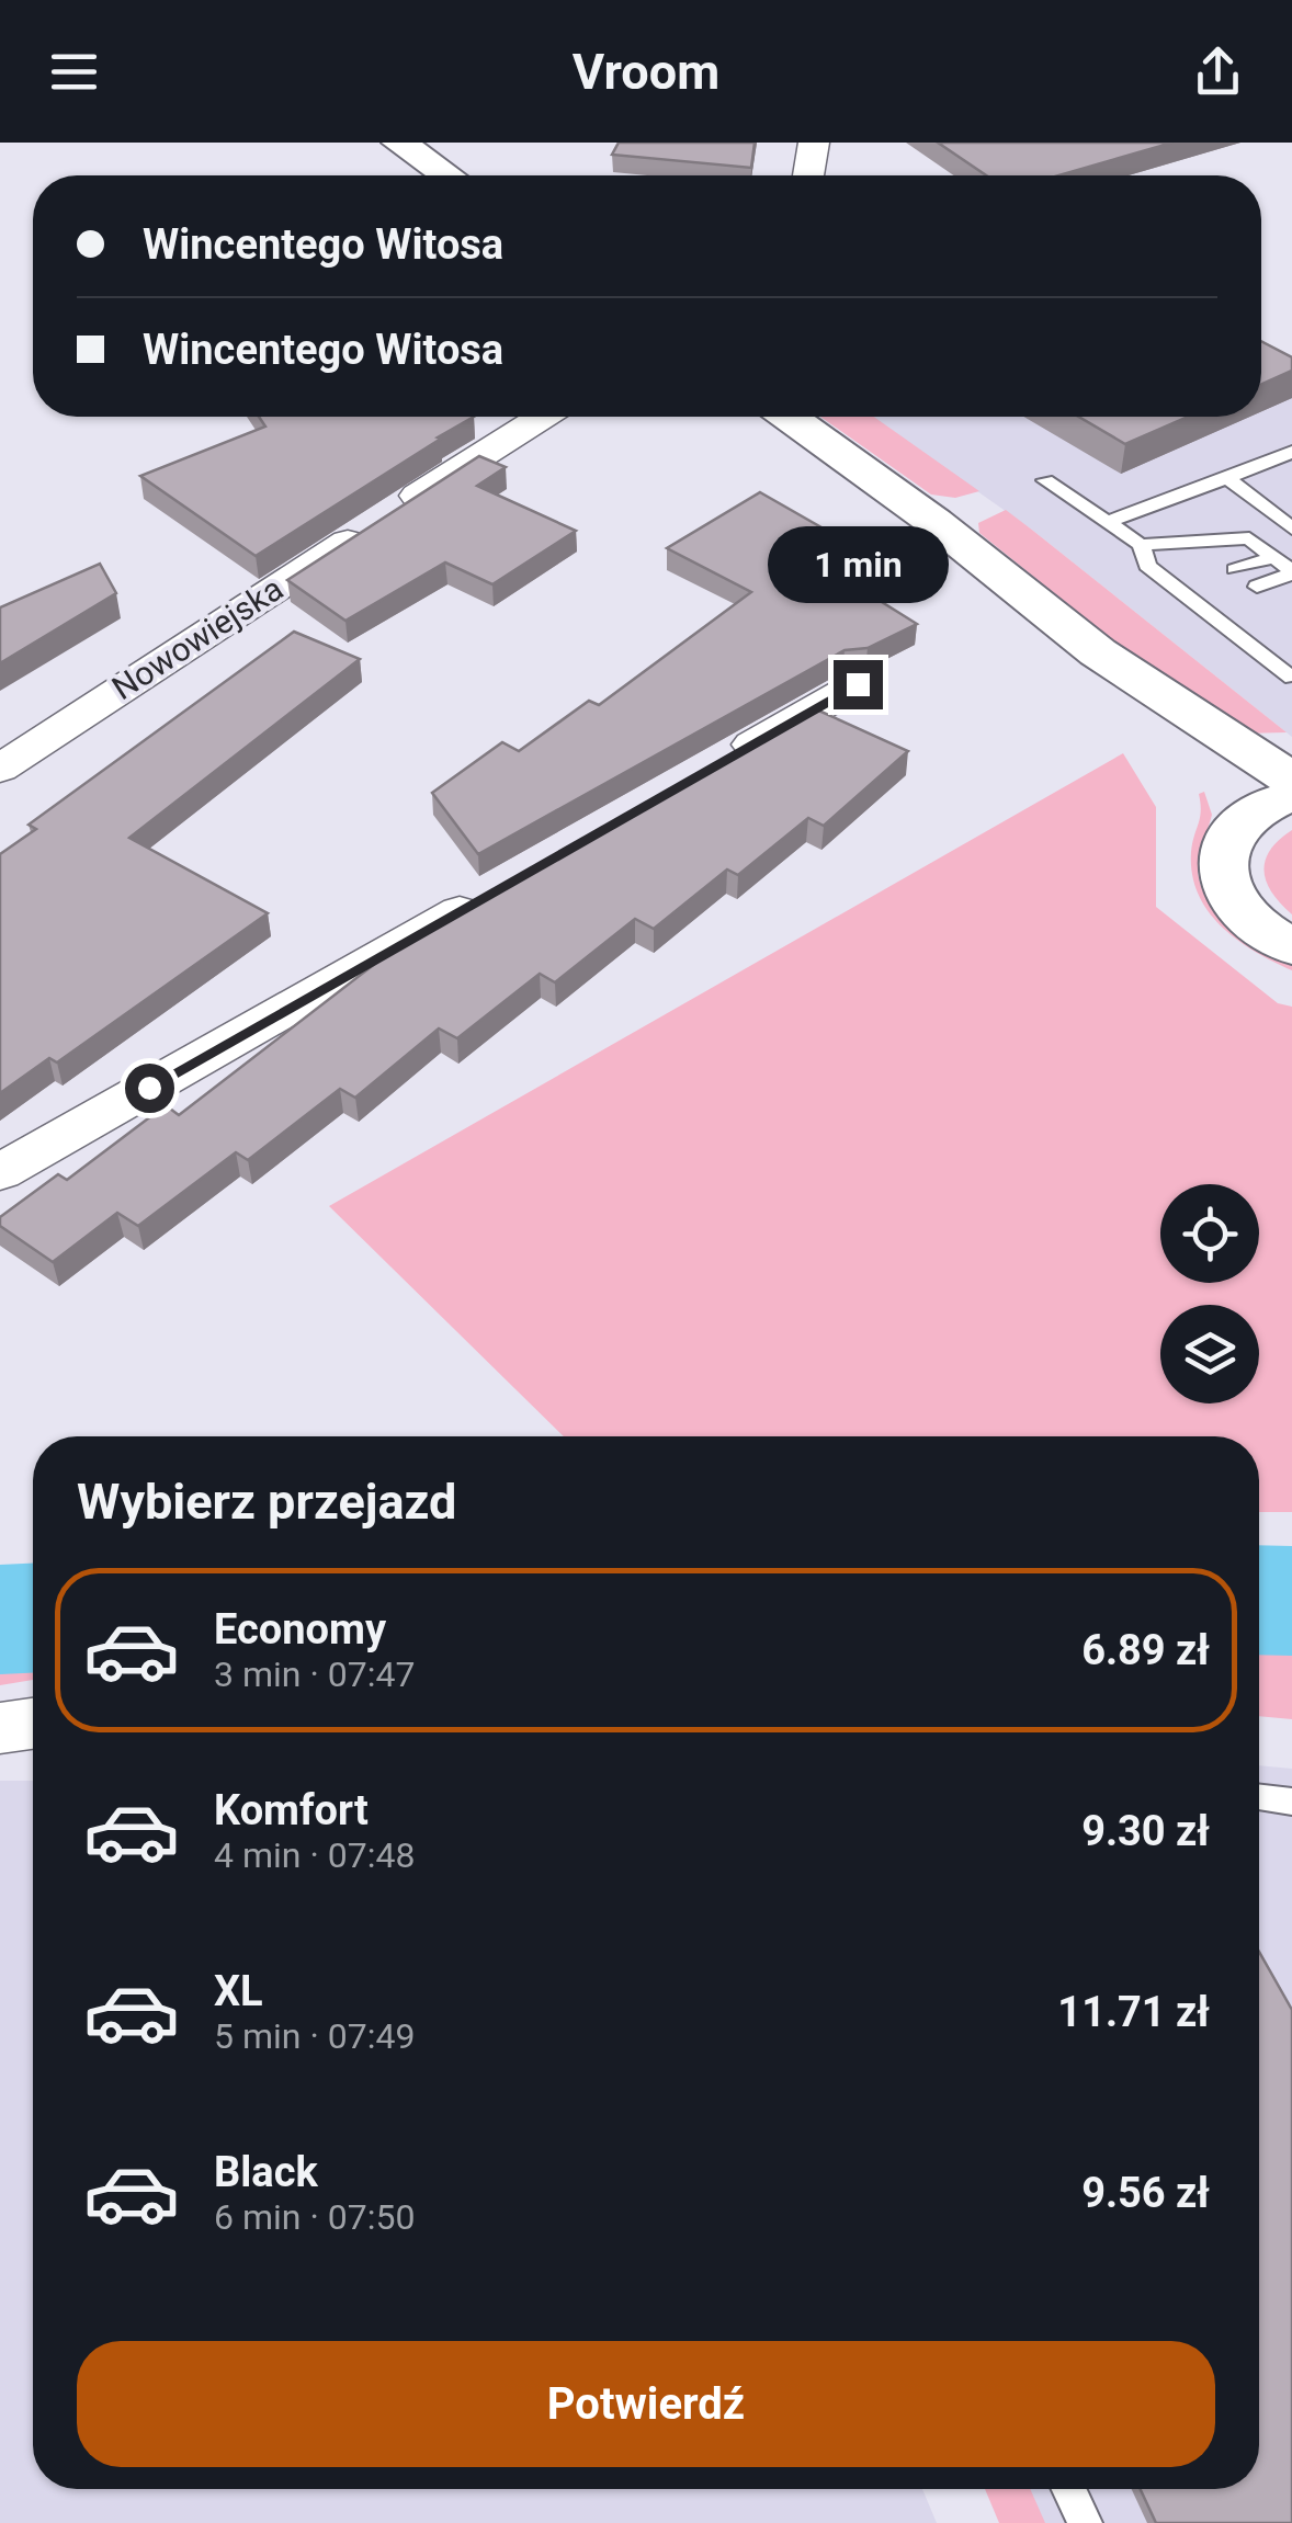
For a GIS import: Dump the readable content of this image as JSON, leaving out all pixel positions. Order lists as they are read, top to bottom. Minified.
{"streets":{"street":["Nowowiejska"]},"page":{"header":"Vroom","banner":["Wincentego Witosa","Wincentego Witosa"],"bubble":"1 min","heading":"Wybierz przejazd","list":[{"name":"Economy","note":"3 min · 07:47","value":"6.89 zł"},{"name":"Komfort","note":"4 min · 07:48","value":"9.30 zł"},{"name":"XL","note":"5 min · 07:49","value":"11.71 zł"},{"name":"Black","note":"6 min · 07:50","value":"9.56 zł"}],"buttons":"Potwierdź"}}
